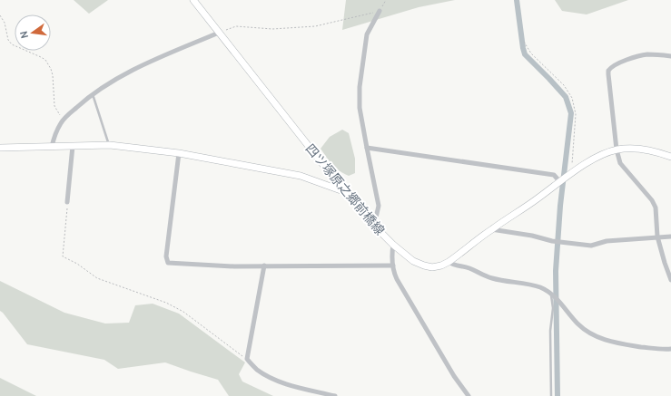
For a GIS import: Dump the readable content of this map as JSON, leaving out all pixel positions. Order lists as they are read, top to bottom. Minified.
{"streets":{"main road":["四ツ塚原之郷前橋線"]},"north":"left"}
